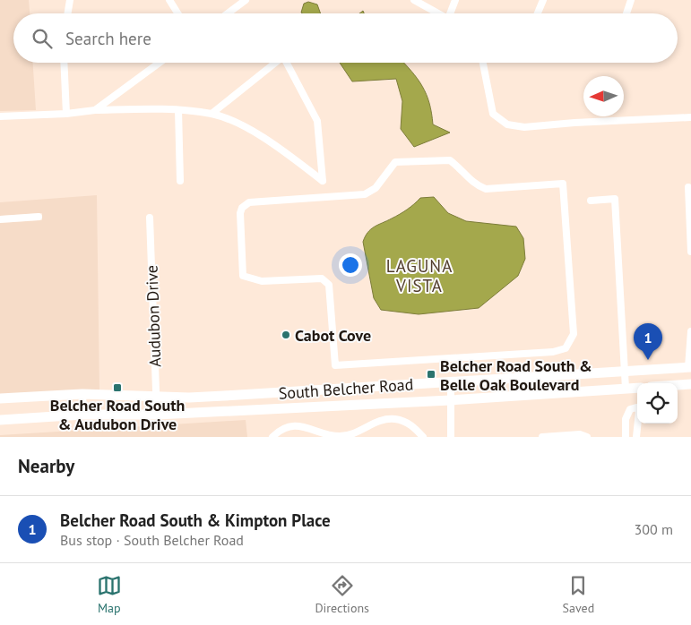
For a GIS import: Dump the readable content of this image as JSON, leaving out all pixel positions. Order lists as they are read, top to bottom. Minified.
{"streets":{"main road":["South Belcher Road"],"street":["Audubon Drive"]},"crossings":[["Audubon Drive","South Belcher Road"]],"districts":["LAGUNA VISTA"],"places":{"other":["Cabot Cove"],"transit":["Belcher Road South & Belle Oak Boulevard","Belcher Road South & Audubon Drive"]},"north":"left","page":{"search":"Search here","pins":"1","heading":"Nearby","list":[{"mark":"1","name":"Belcher Road South & Kimpton Place","note":"Bus stop · South Belcher Road","value":"300 m"}],"nav":["Map","Directions","Saved"]}}
